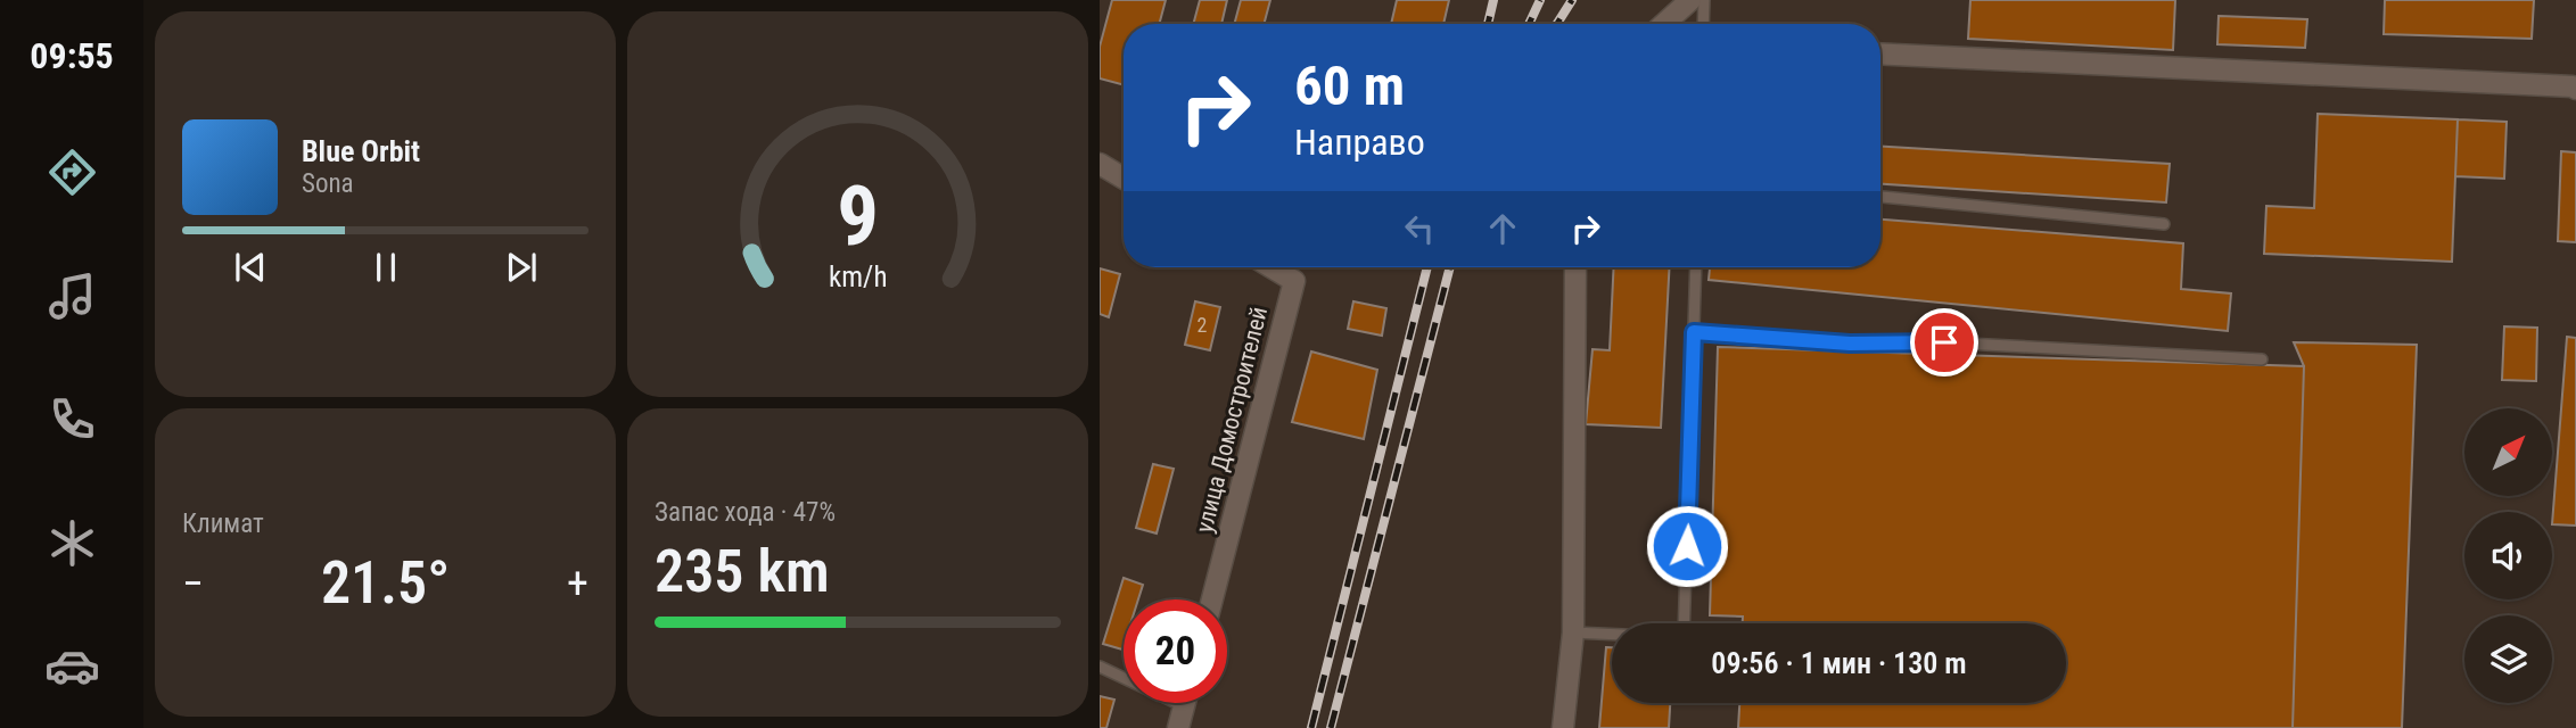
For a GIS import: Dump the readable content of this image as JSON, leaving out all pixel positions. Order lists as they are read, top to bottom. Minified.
{"streets":{"street":["улица Домостроителей"]},"house_numbers":["2"],"north":"top right","page":{"tabs":"09:55","turn":["60 m","Направо"],"song":["Blue Orbit","Sona"],"tile":["Климат",["Запас хода · 47%","235 km"]],"heat":["−","21.5°","+"],"limit":"20","trip":"09:56 · 1 мин · 130 m","gauge":["9","km/h"]}}
